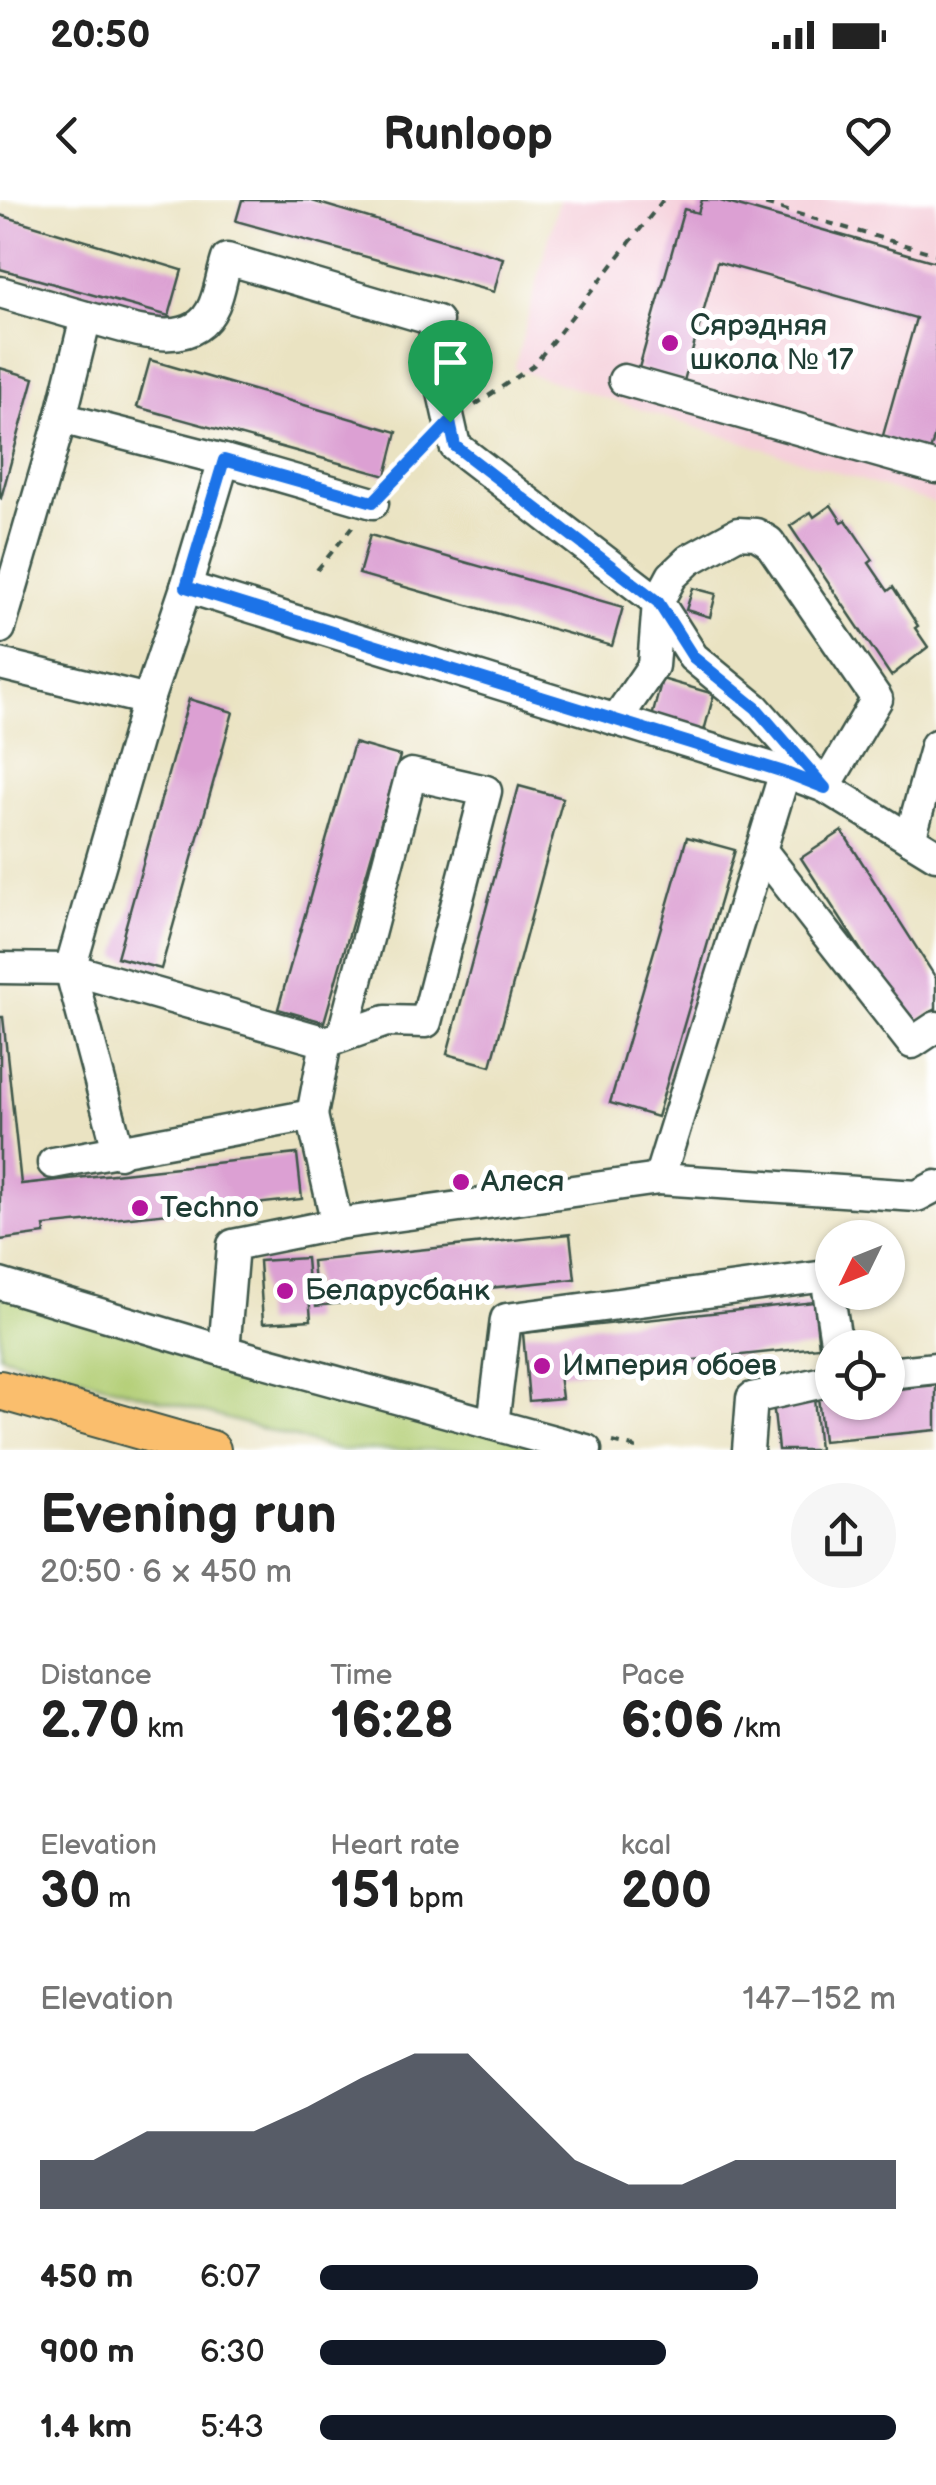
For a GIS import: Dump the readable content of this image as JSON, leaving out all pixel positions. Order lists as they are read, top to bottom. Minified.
{"places":["Сярэдняя школа № 17","Алеся","Techno","Беларусбанк","Империя обоев"],"north":"bottom left","page":{"status":"20:50","header":"Runloop","heading":["Evening run","20:50 · 6 × 450 m"],"stats":[["Distance","2.70 km"],["Time","16:28"],["Pace","6:06 /km"],["Elevation","30 m"],["Heart rate","151 bpm"],["kcal","200"]],"chart":["Elevation","147–152 m"],"list":[{"name":"450 m","note":"6:07"},{"name":"900 m","note":"6:30"},{"name":"1.4 km","note":"5:43"}]}}
